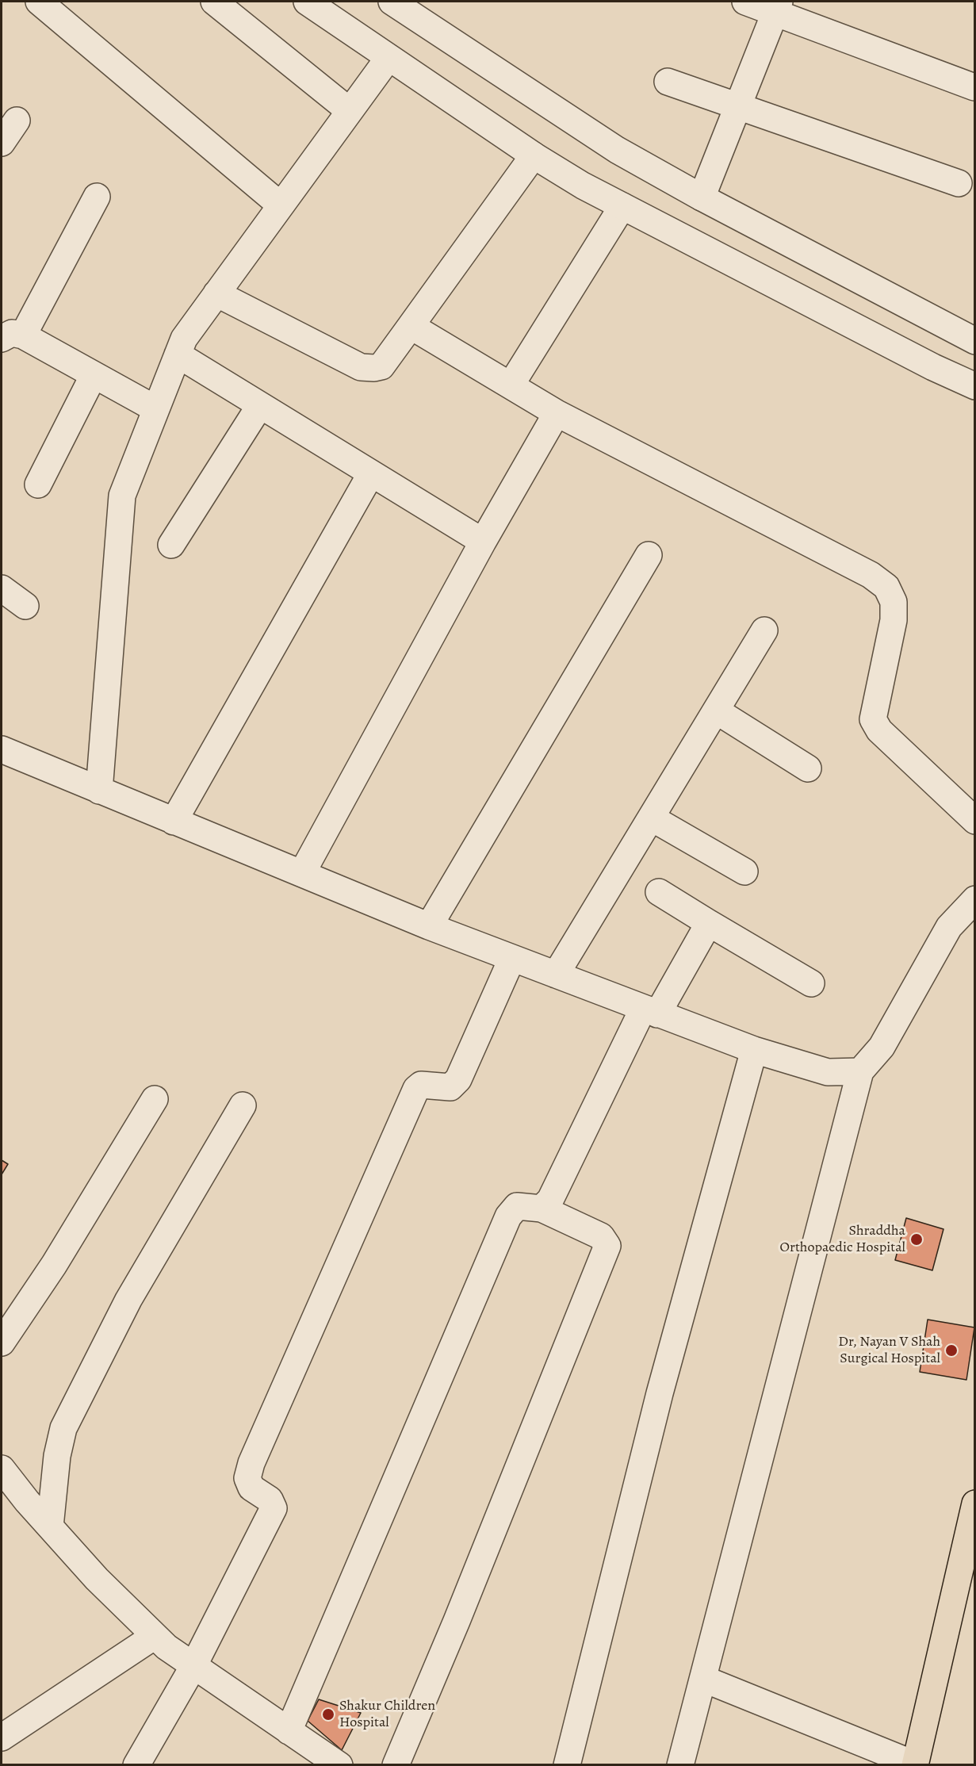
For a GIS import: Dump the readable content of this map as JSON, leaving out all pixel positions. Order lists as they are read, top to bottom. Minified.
{"places":["Shraddha Orthopaedic Hospital","Dr, Nayan V Shah Surgical Hospital","Shakur Children Hospital"]}
